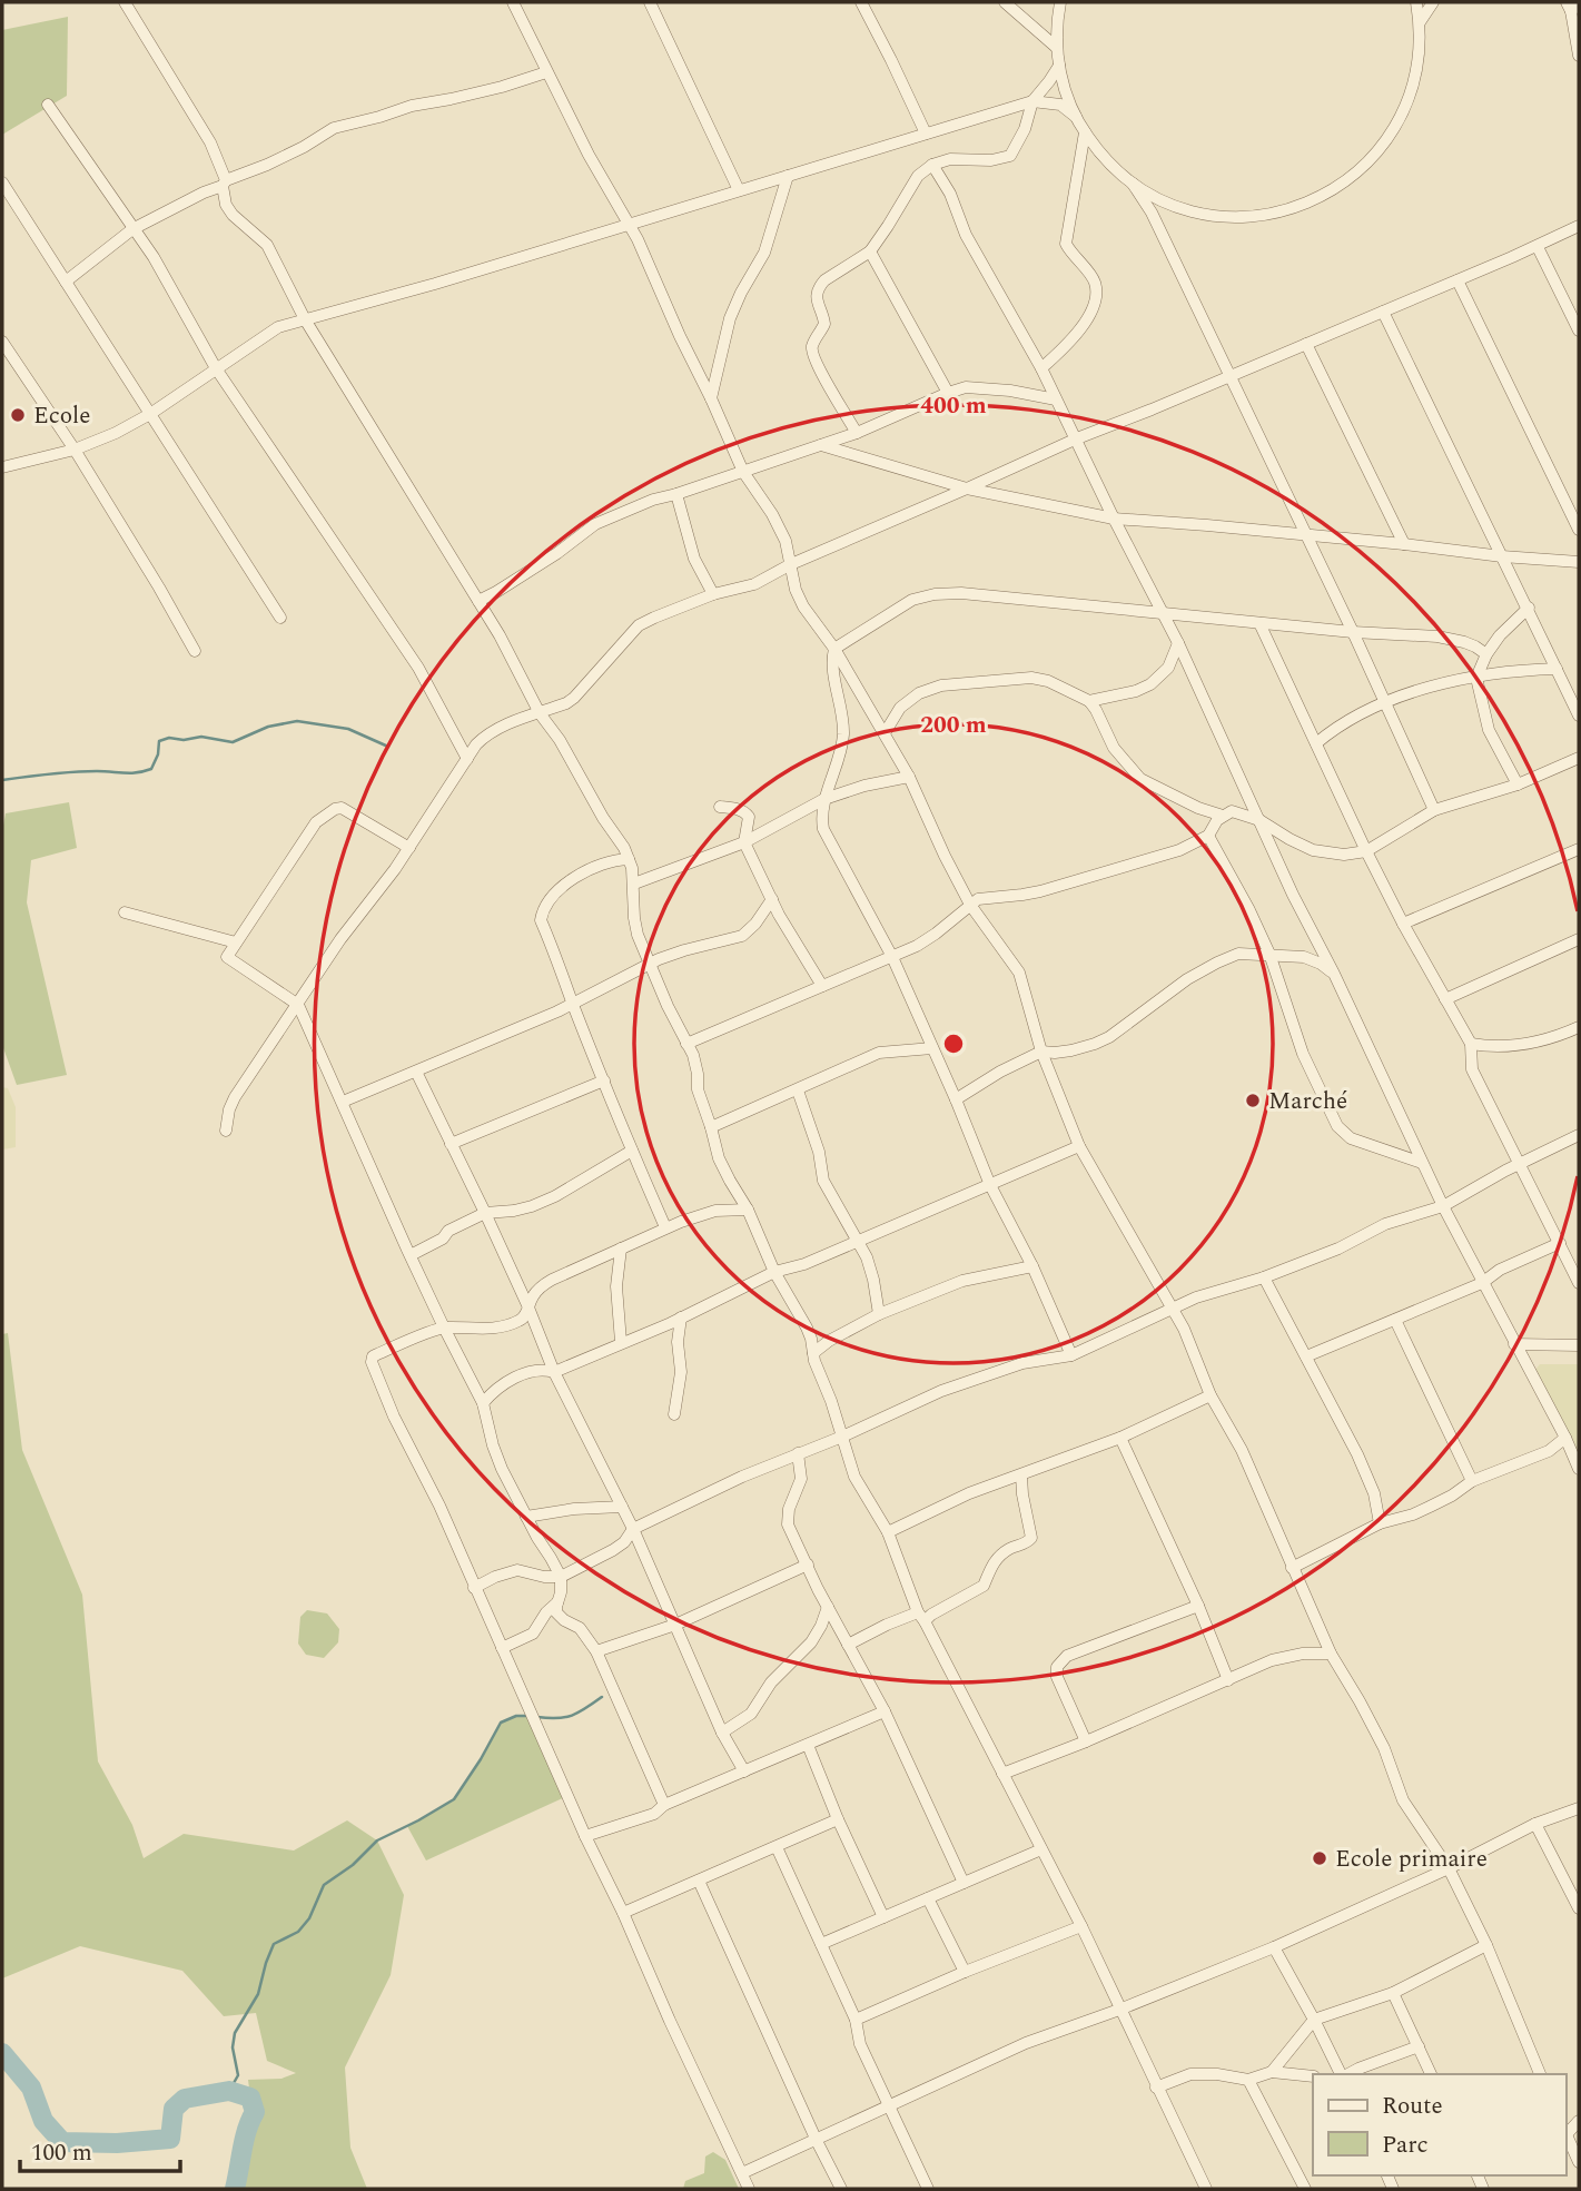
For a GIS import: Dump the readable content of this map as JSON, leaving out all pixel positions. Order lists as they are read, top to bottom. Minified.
{"places":["Ecole","Marché","Ecole primaire"],"legend":["Route","Parc"],"scale_bar":"100 m","rings":["400 m","200 m"]}
